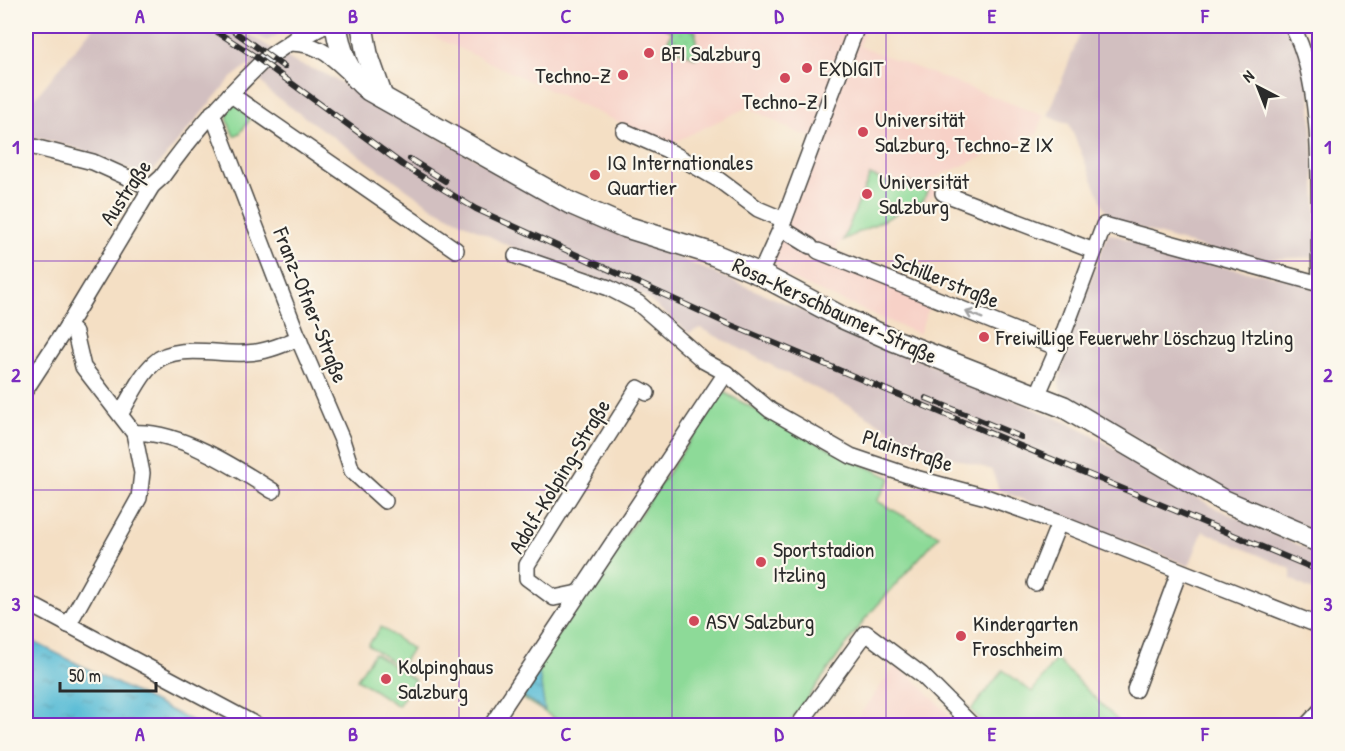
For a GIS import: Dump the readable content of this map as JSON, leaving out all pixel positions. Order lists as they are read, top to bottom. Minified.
{"streets":{"main road":["Rosa-Kerschbaumer-Straße"],"street":["Austraße","Schillerstraße","Franz-Ofner-Straße","Plainstraße","Adolf-Kolping-Straße"]},"crossings":[["Austraße","Franz-Ofner-Straße"],["Austraße","Rosa-Kerschbaumer-Straße"]],"places":["BFI Salzburg","EXDIGIT","Techno-Z","Techno-Z I","Universität Salzburg, Techno-Z IX","IQ Internationales Quartier","Universität Salzburg","Freiwillige Feuerwehr Löschzug Itzling","Sportstadion Itzling","ASV Salzburg","Kindergarten Froschheim","Kolpinghaus Salzburg"],"scale_bar":"50 m","north":"top left","grid":{"columns":["A","B","C","D","E","F"],"rows":["1","2","3"]}}
